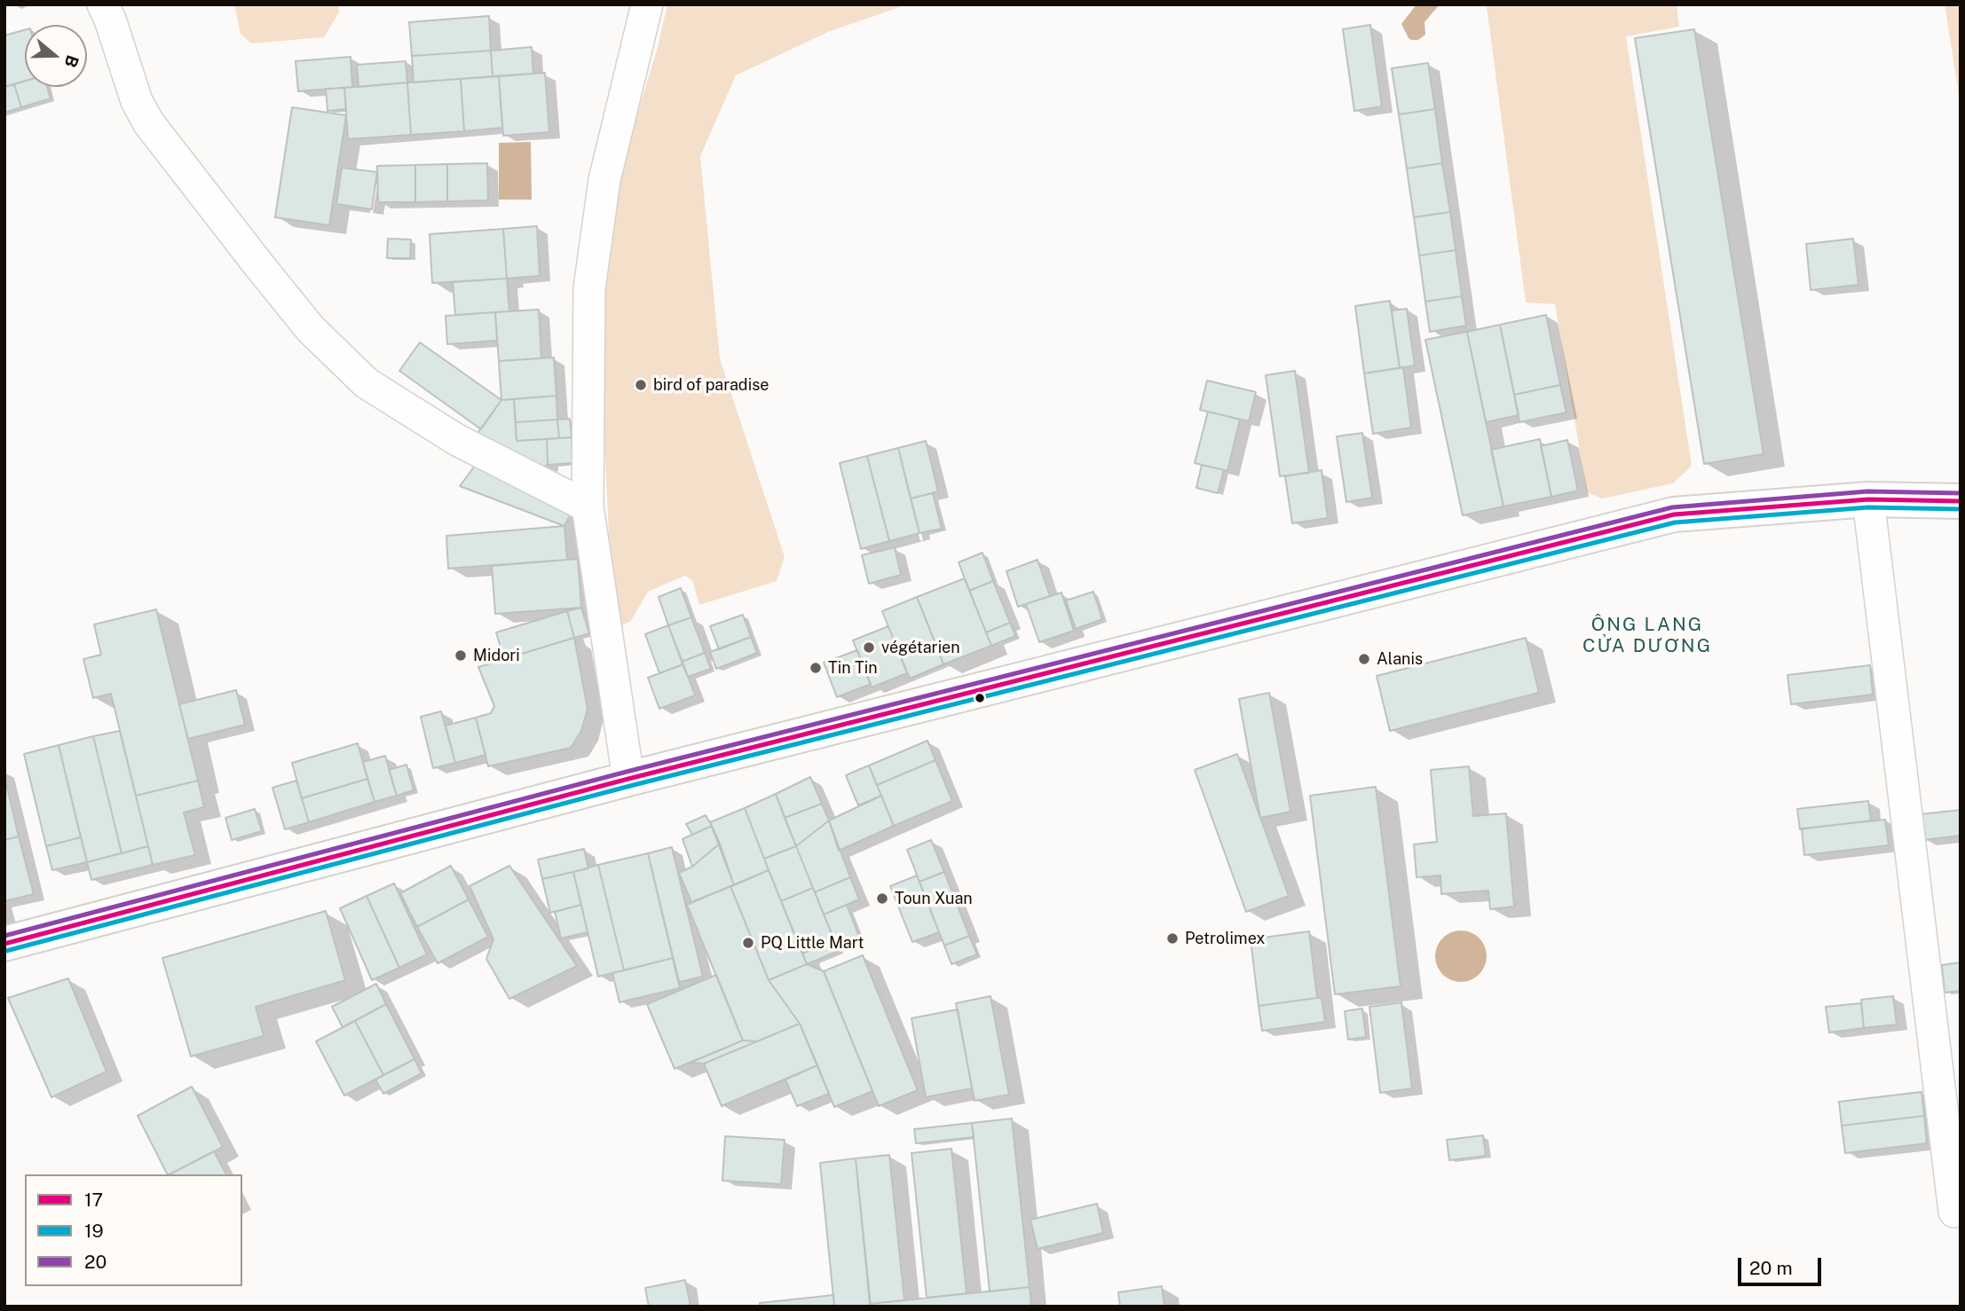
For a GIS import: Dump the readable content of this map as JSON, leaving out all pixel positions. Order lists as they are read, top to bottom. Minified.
{"districts":["ÔNG LANG CỬA DƯƠNG"],"places":["bird of paradise","végétarien","Midori","Alanis","Tin Tin","Toun Xuan","Petrolimex","PQ Little Mart"],"lines":["transit line 20","transit line 17","transit line 19"],"legend":["17","19","20"],"scale_bar":"20 m","north":"right"}
